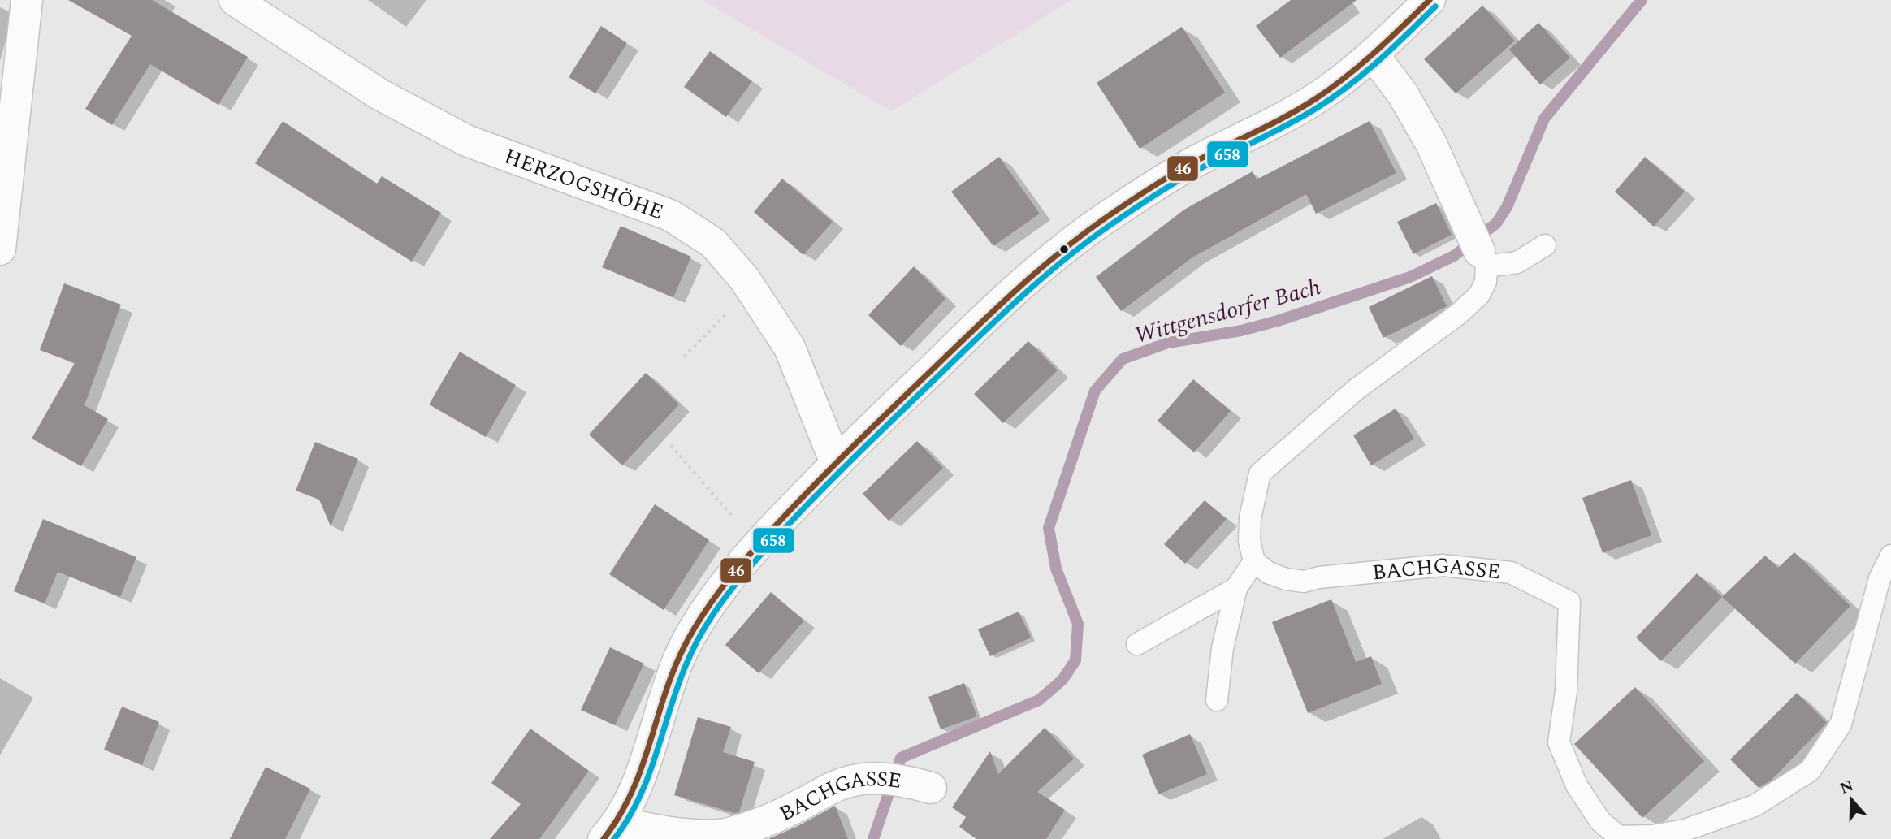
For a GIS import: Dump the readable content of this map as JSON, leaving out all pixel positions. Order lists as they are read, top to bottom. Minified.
{"streets":{"street":["HERZOGSHÖHE","BACHGASSE"]},"water":["Wittgensdorfer Bach"],"lines":["transit line 46","transit line 658"],"north":"top"}
